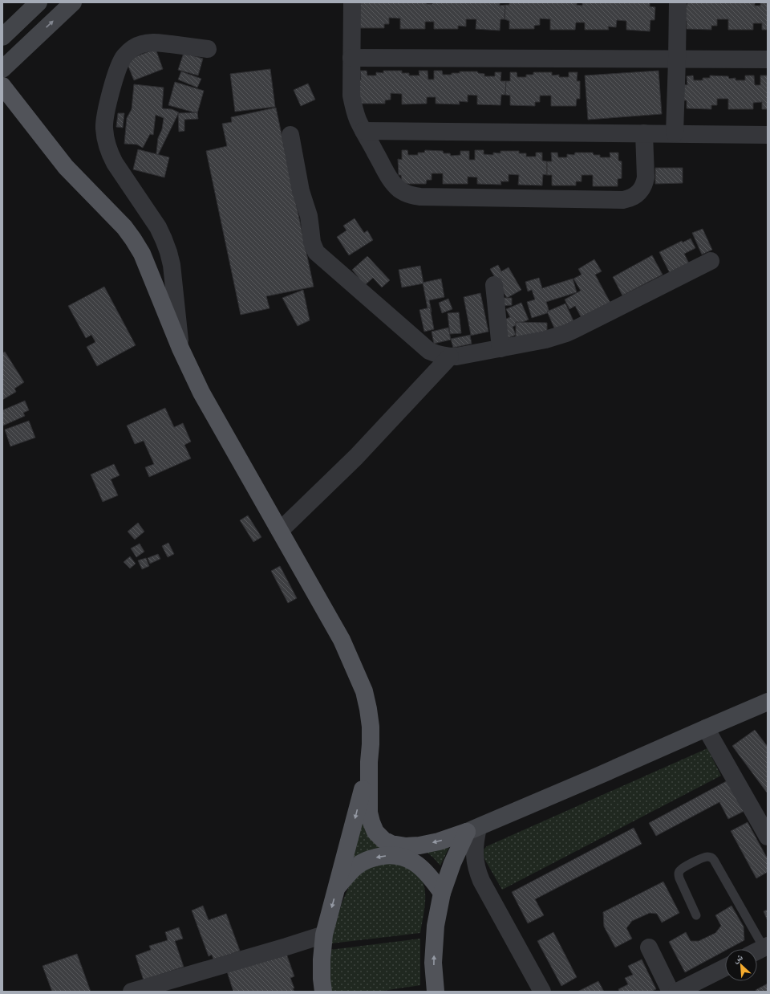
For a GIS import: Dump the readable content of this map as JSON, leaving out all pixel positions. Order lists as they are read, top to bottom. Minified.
{"north":"top left"}
